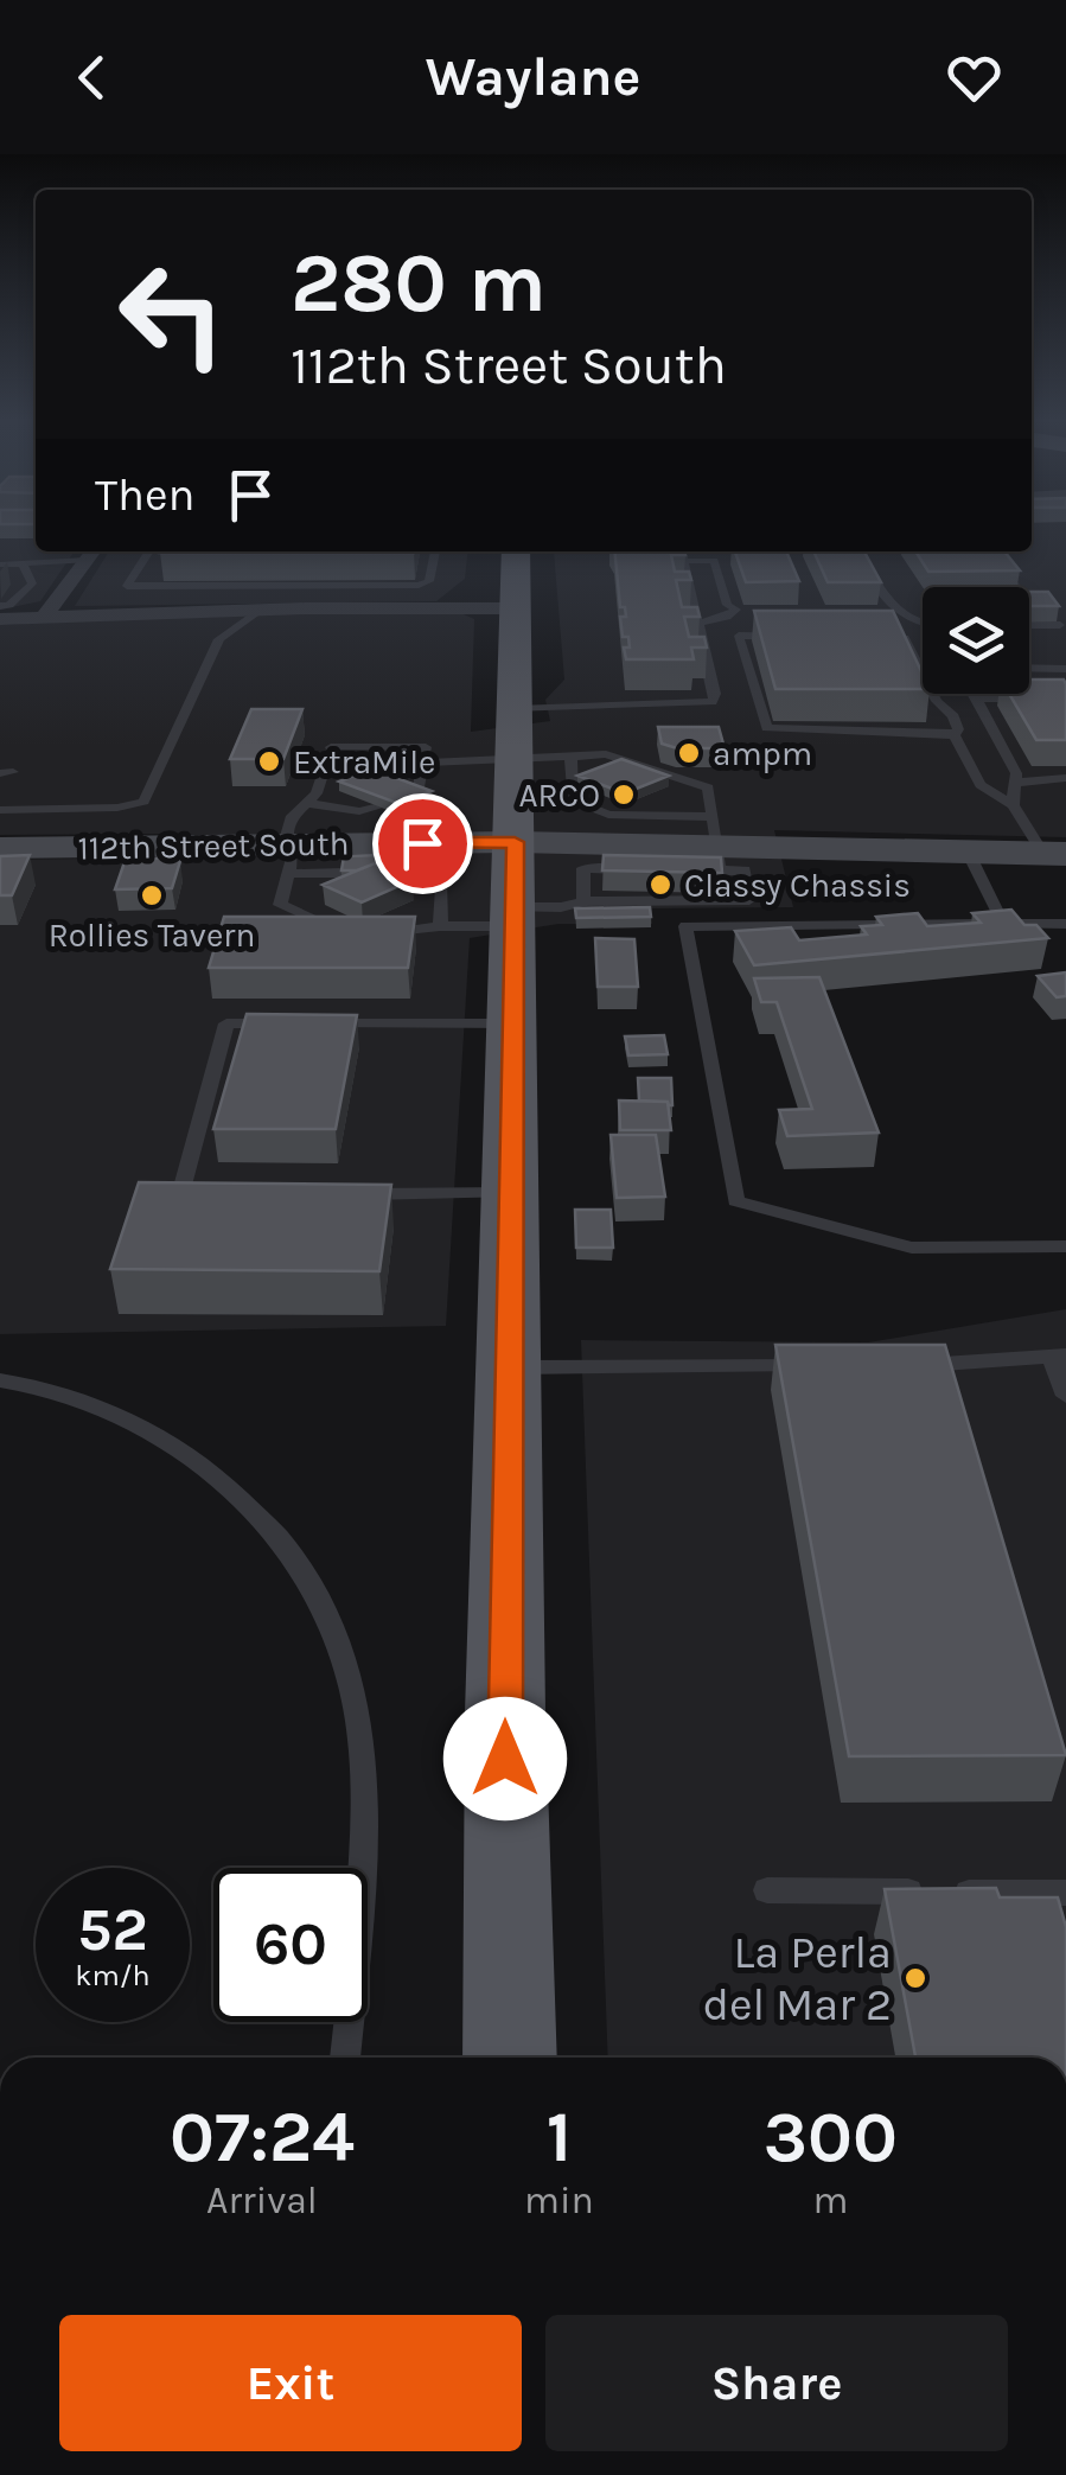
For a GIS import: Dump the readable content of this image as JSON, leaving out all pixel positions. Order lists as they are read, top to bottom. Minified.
{"streets":{"main road":["112th Street South"]},"places":["ampm","ExtraMile","ARCO","Classy Chassis","Rollies Tavern","La Perla del Mar 2"],"page":{"header":"Waylane","turn":["280 m","112th Street South"],"then":"Then","speed":"52 km/h","limit":"60","eta":["07:24","Arrival","1","min","300","m"],"buttons":["Exit","Share"]}}
